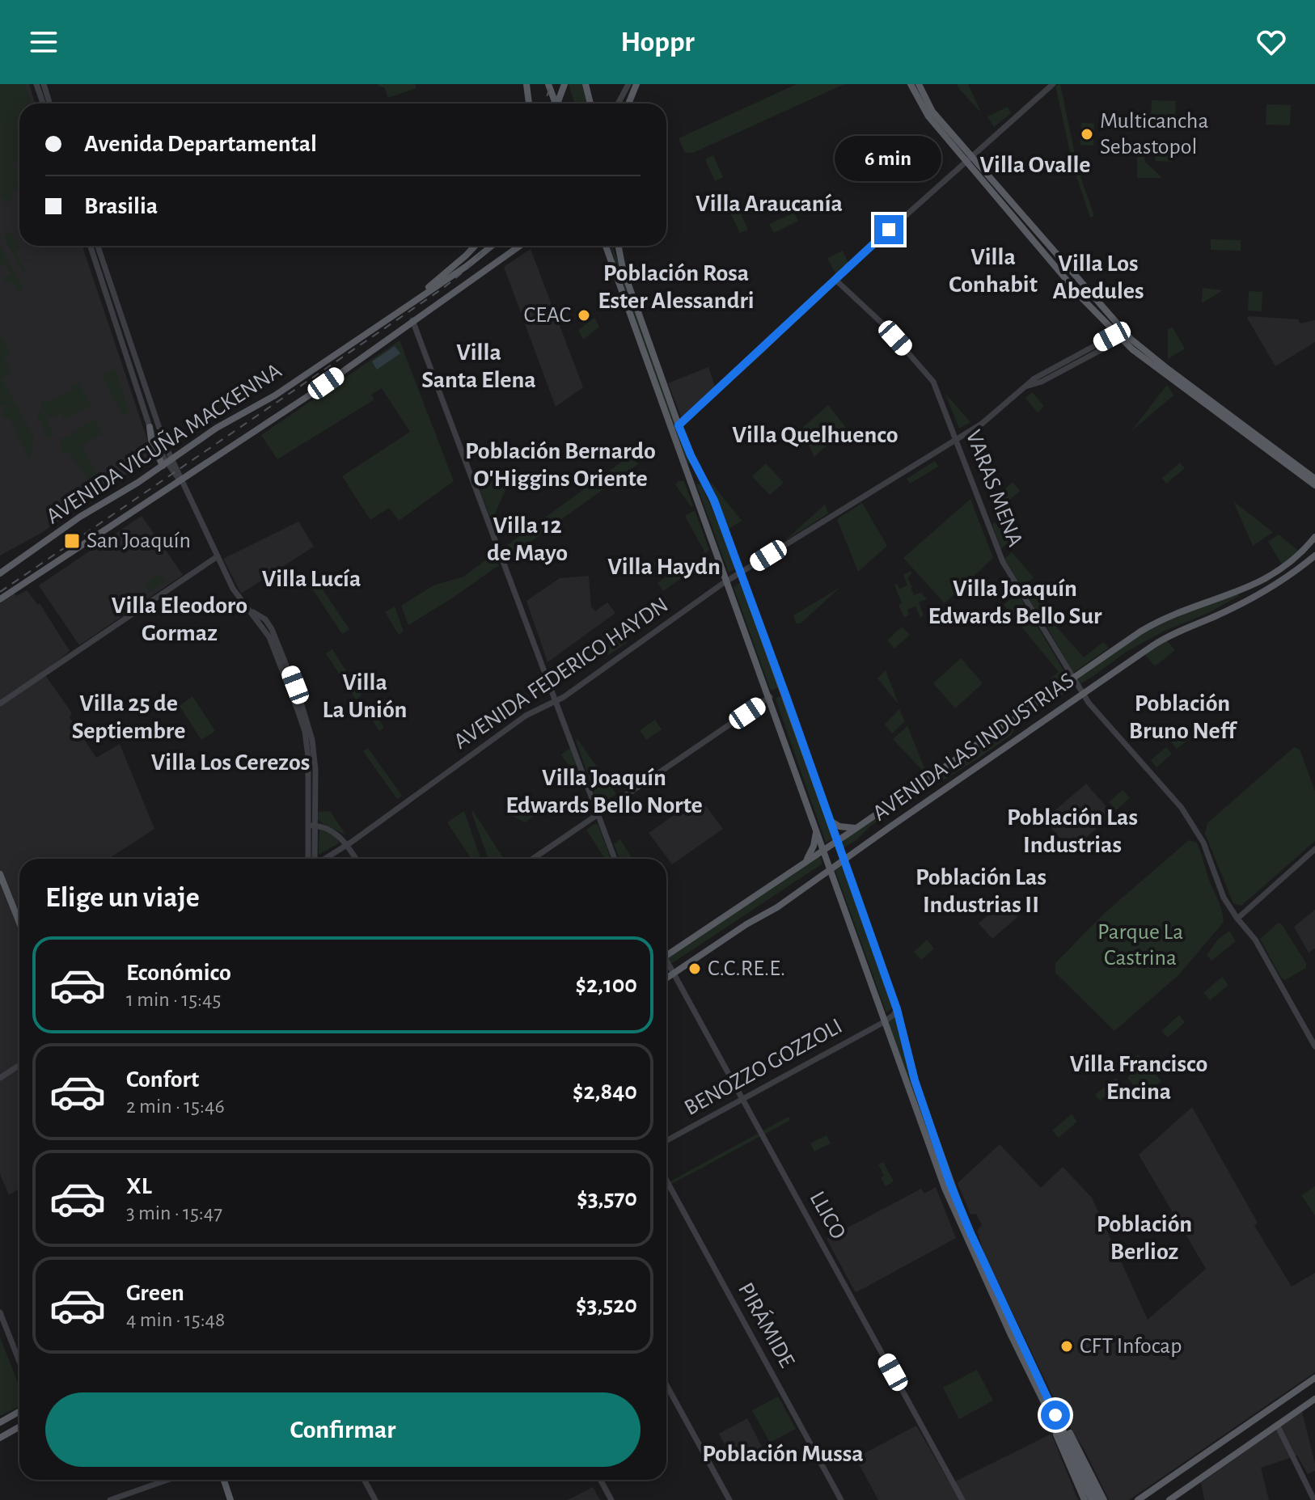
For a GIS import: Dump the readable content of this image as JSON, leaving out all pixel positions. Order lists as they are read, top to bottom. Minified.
{"streets":{"main road":["AVENIDA VICUÑA MACKENNA","AVENIDA LAS INDUSTRIAS"],"street":["VARAS MENA","AVENIDA FEDERICO HAYDN","BENOZZO GOZZOLI","LLICO","PIRÁMIDE"]},"crossings":[["VARAS MENA","AVENIDA FEDERICO HAYDN"],["VARAS MENA","AVENIDA LAS INDUSTRIAS"],["AVENIDA LAS INDUSTRIAS","LLICO"],["BENOZZO GOZZOLI","LLICO"]],"districts":["Villa Ovalle","Villa Araucanía","Villa Conhabit","Villa Los Abedules","Población Rosa Ester Alessandri","Villa Santa Elena","Villa Quelhuenco","Población Bernardo O'Higgins Oriente","Villa 12 de Mayo","Villa Haydn","Villa Lucía","Villa Joaquín Edwards Bello Sur","Villa Eleodoro Gormaz","Villa La Unión","Villa 25 de Septiembre","Población Bruno Neff","Villa Los Cerezos","Villa Joaquín Edwards Bello Norte","Población Las Industrias","Población Las Industrias II","Villa Francisco Encina","Población Berlioz","Población Mussa"],"parks":["Parque La Castrina"],"places":{"other":["Multicancha Sebastopol","CEAC","C.C.RE.E.","CFT Infocap"],"transit":["San Joaquín"]},"page":{"header":"Hoppr","banner":["Avenida Departamental","Brasilia"],"bubble":"6 min","heading":"Elige un viaje","list":[{"name":"Económico","note":"1 min · 15:45","value":"$2,100"},{"name":"Confort","note":"2 min · 15:46","value":"$2,840"},{"name":"XL","note":"3 min · 15:47","value":"$3,570"},{"name":"Green","note":"4 min · 15:48","value":"$3,520"}],"buttons":"Confirmar"}}
